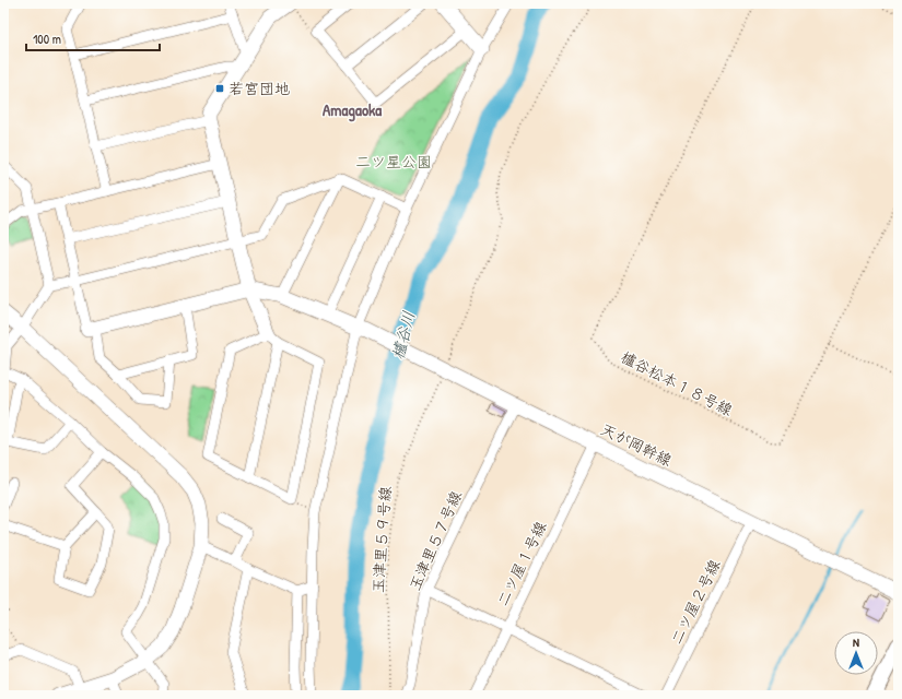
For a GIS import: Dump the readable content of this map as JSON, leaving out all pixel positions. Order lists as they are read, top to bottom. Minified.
{"streets":{"street":["天が岡幹線","玉津里５７号線","二ツ屋１号線","二ツ屋２号線"],"path":["櫨谷松本１８号線","玉津里５９号線"]},"crossings":[["天が岡幹線","玉津里５９号線"],["天が岡幹線","玉津里５７号線"],["天が岡幹線","二ツ屋１号線"],["天が岡幹線","二ツ屋２号線"]],"districts":["Amagaoka"],"water":["櫨谷川"],"parks":["二ツ星公園"],"places":{"transit":["若宮団地"]},"scale_bar":"100 m","north":"top"}
